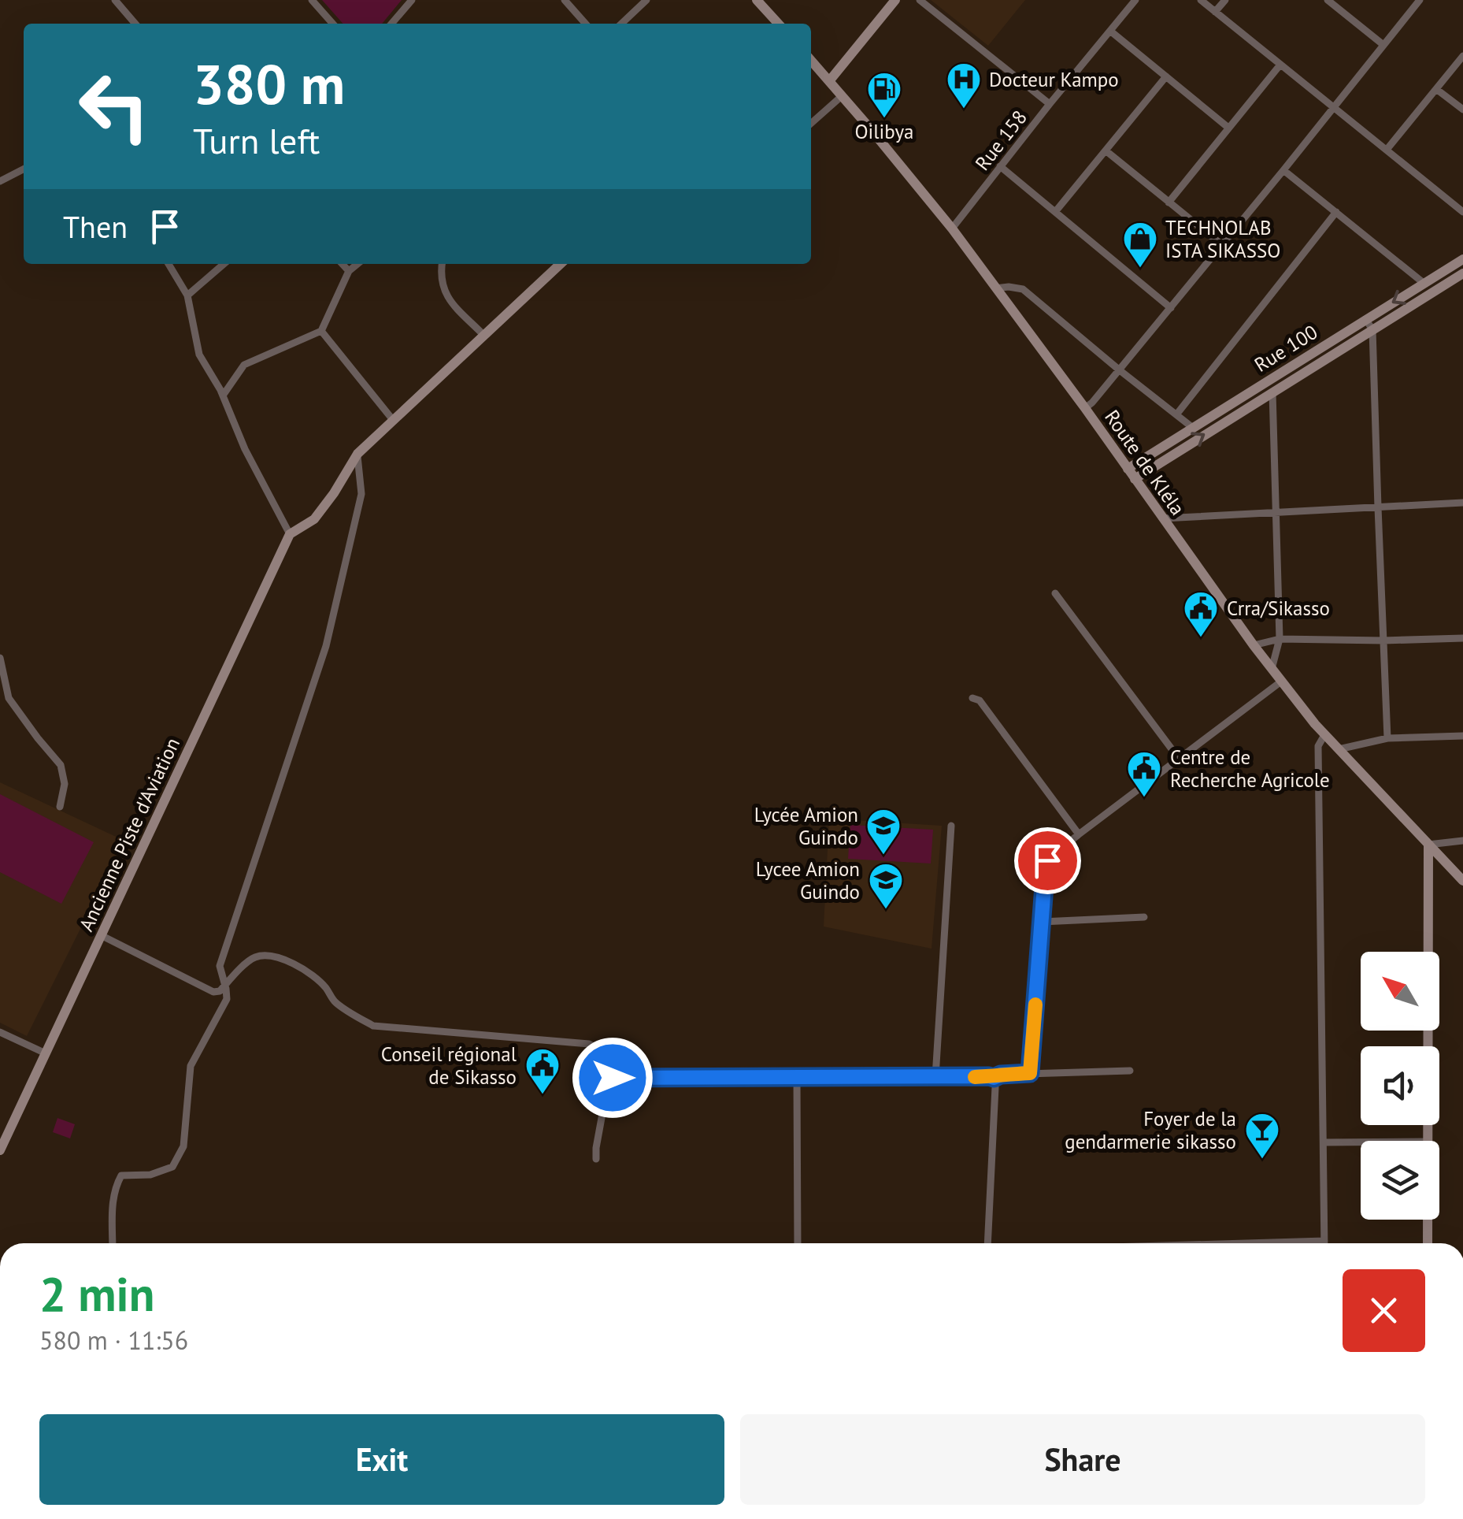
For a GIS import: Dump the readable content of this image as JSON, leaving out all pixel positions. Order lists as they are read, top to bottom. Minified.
{"streets":{"street":["Rue 158","Rue 100","Route de Kléla","Ancienne Piste d'Aviation"]},"crossings":[["Rue 158","Route de Kléla"],["Rue 100","Route de Kléla"]],"places":{"hospital":["Docteur Kampo"],"fuel station":["Oilibya"],"shop":["TECHNOLAB ISTA SIKASSO"],"public building":["Crra/Sikasso","Centre de Recherche Agricole","Conseil régional de Sikasso"],"school or university":["Lycée Amion Guindo","Lycee Amion Guindo"],"bar":["Foyer de la gendarmerie sikasso"]},"north":"top left","page":{"turn":["380 m","Turn left"],"then":"Then","heading":["2 min","580 m · 11:56"],"buttons":["Exit","Share"]}}
